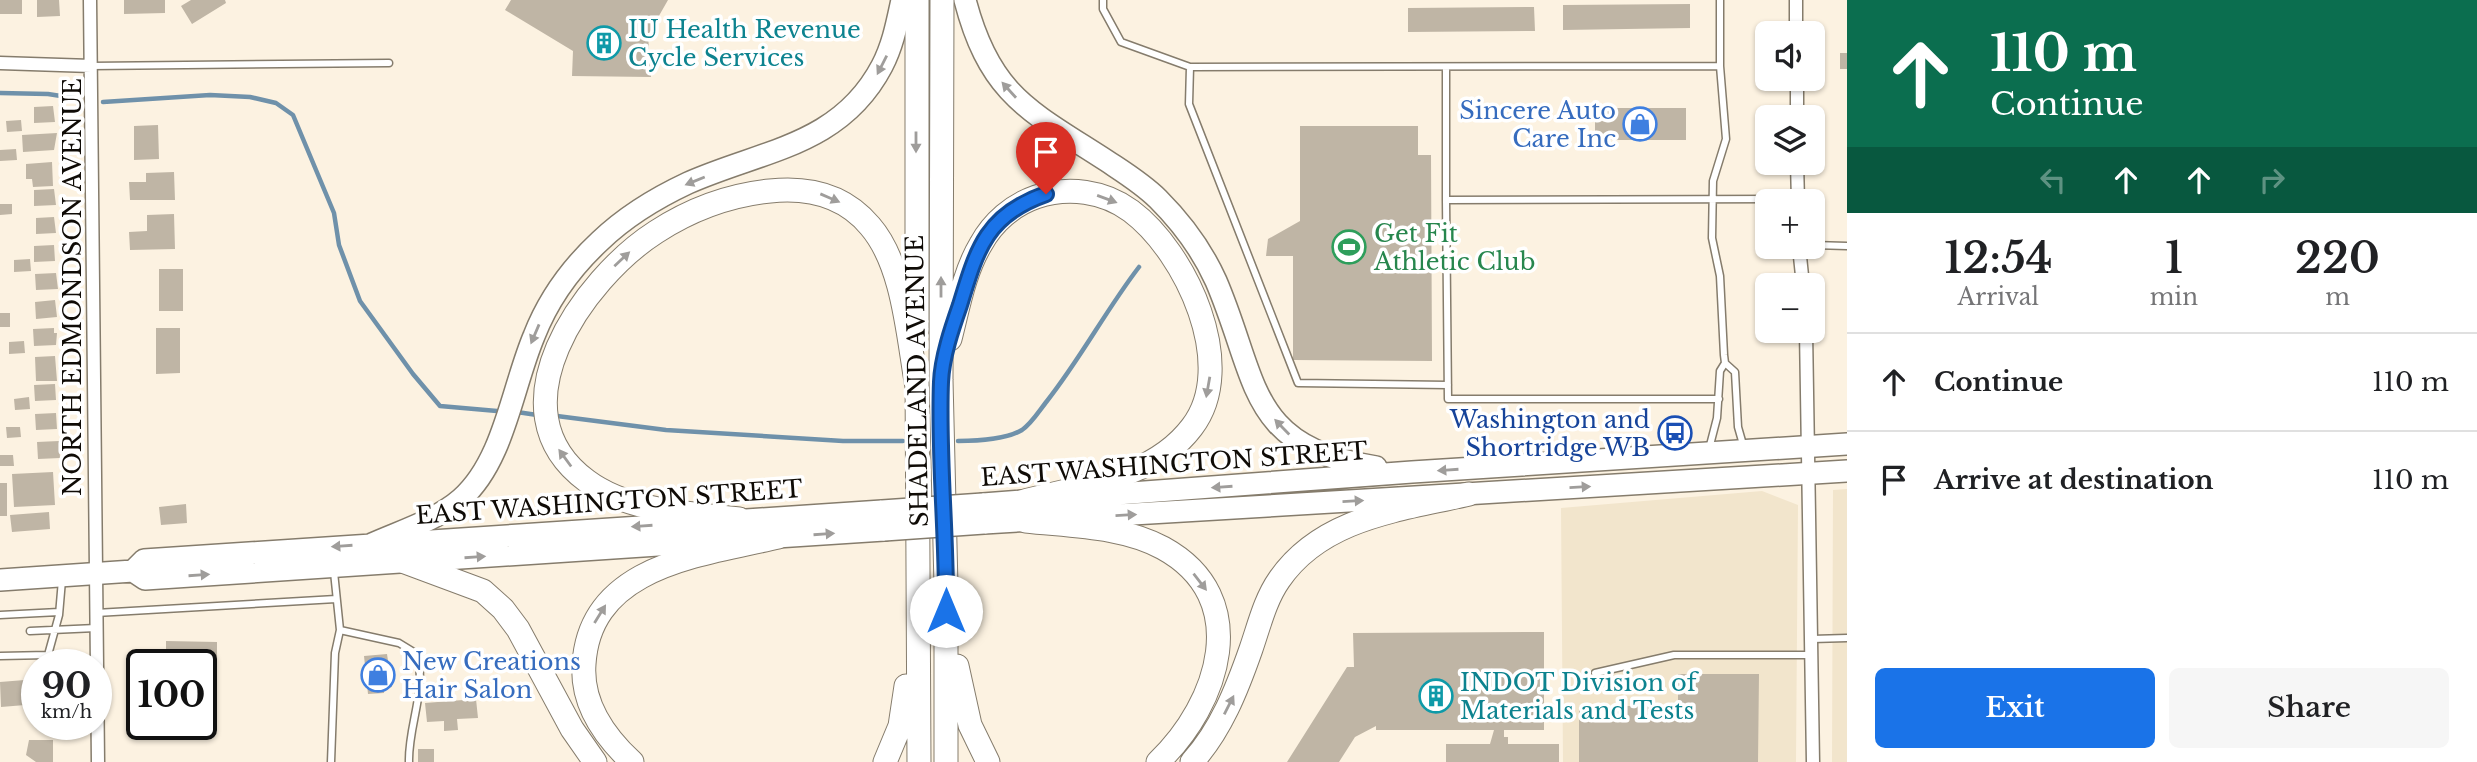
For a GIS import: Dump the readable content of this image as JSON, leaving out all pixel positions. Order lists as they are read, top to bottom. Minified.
{"streets":{"highway":["SHADELAND AVENUE"],"main road":["EAST WASHINGTON STREET"],"street":["NORTH EDMONDSON AVENUE"]},"crossings":[["NORTH EDMONDSON AVENUE","EAST WASHINGTON STREET"]],"places":{"building":["IU Health Revenue Cycle Services","INDOT Division of Materials and Tests"],"shop":["Sincere Auto Care Inc","New Creations Hair Salon"],"sports":["Get Fit Athletic Club"],"bus stop":["Washington and Shortridge WB"]},"page":{"turn":["110 m","Continue"],"map_buttons":["+","−"],"eta":["12:54","Arrival","1","min","220","m"],"list":[{"name":"Continue","value":"110 m"},{"name":"Arrive at destination","value":"110 m"}],"speed":"90 km/h","limit":"100","buttons":["Exit","Share"]}}
